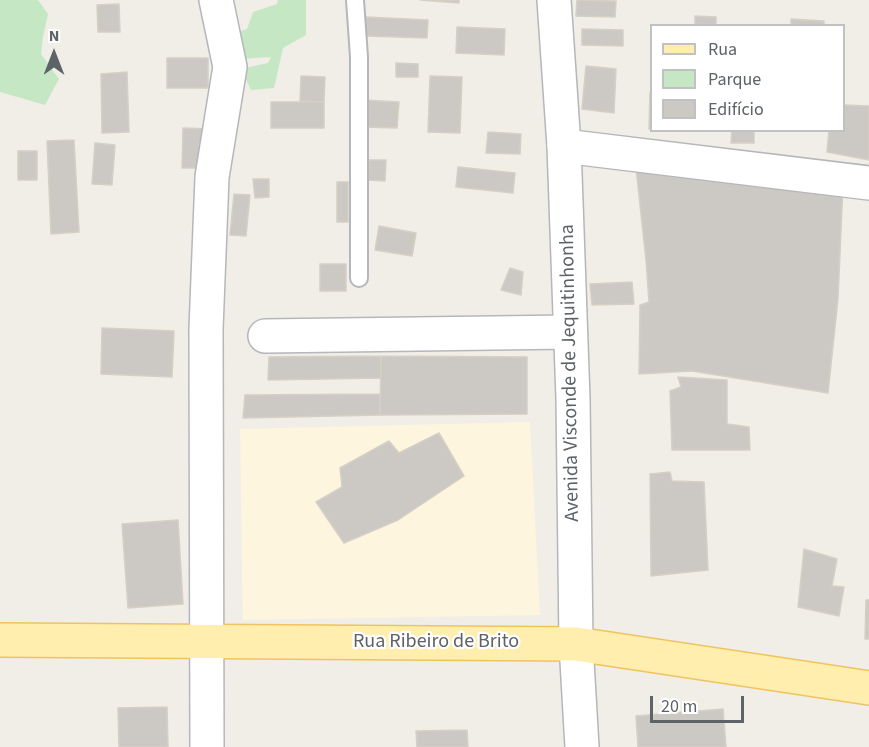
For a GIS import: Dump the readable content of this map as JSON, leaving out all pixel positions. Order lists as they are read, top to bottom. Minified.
{"streets":{"main road":["Rua Ribeiro de Brito"],"street":["Avenida Visconde de Jequitinhonha"]},"crossings":[["Avenida Visconde de Jequitinhonha","Rua Ribeiro de Brito"]],"legend":["Rua","Parque","Edifício"],"scale_bar":"20 m","north":"top"}
